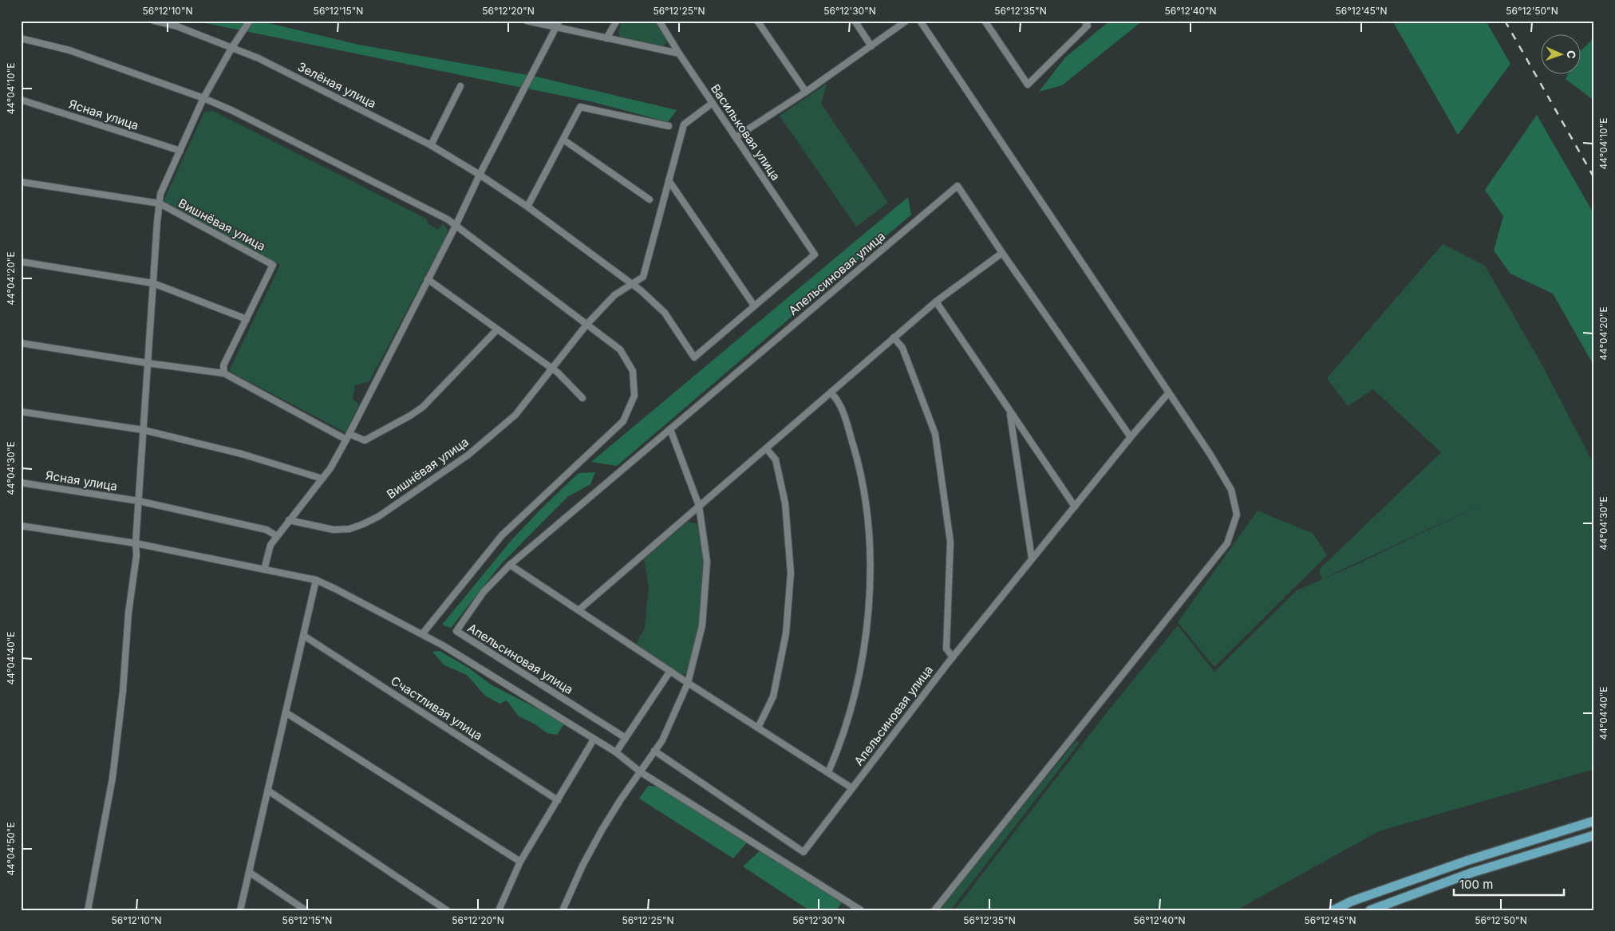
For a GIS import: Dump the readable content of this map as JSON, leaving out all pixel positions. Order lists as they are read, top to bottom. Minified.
{"streets":{"street":["Зелёная улица","Ясная улица","Васильковая улица","Вишнёвая улица","Апельсиновая улица","Счастливая улица"]},"crossings":[["Зелёная улица","Вишнёвая улица"]],"scale_bar":"100 m","north":"right","coordinates":["56°12'10\"N","56°12'15\"N","56°12'20\"N","56°12'25\"N","56°12'30\"N","56°12'35\"N","56°12'40\"N","56°12'45\"N","56°12'50\"N","44°04'10\"E","44°04'20\"E","44°04'30\"E","44°04'40\"E","44°04'50\"E"]}
